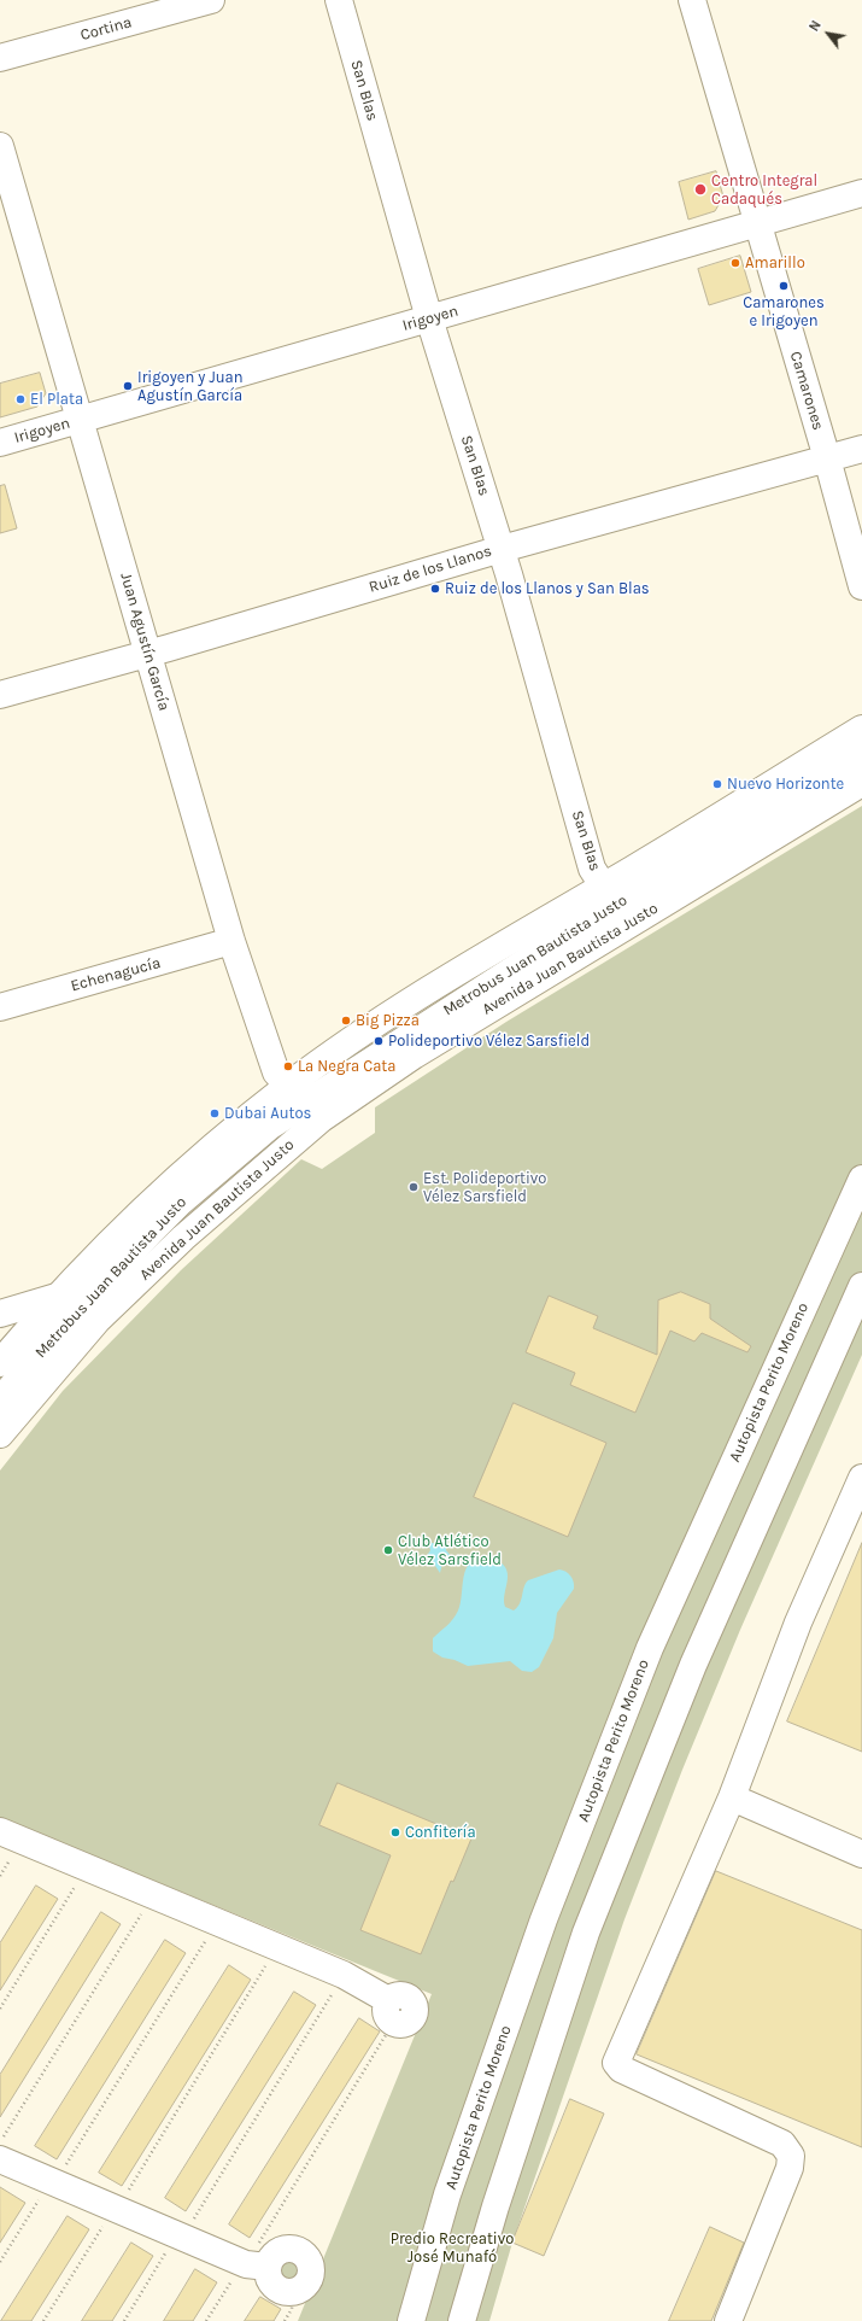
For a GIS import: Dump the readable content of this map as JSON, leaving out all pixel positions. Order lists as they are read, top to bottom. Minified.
{"streets":{"main road":["Cortina","San Blas","Irigoyen","Camarones","Ruiz de los Llanos","Juan Agustín García","Metrobus Juan Bautista Justo","Avenida Juan Bautista Justo","Echenagucía","Autopista Perito Moreno"]},"crossings":[["San Blas","Irigoyen"],["San Blas","Ruiz de los Llanos"],["San Blas","Metrobus Juan Bautista Justo"],["San Blas","Avenida Juan Bautista Justo"],["Irigoyen","Camarones"],["Irigoyen","Juan Agustín García"],["Camarones","Ruiz de los Llanos"],["Ruiz de los Llanos","Juan Agustín García"],["Juan Agustín García","Metrobus Juan Bautista Justo"],["Juan Agustín García","Avenida Juan Bautista Justo"],["Juan Agustín García","Echenagucía"],["Metrobus Juan Bautista Justo","Avenida Juan Bautista Justo"]],"parks":["Predio Recreativo José Munafó"],"places":["Centro Integral Cadaqués","Amarillo","Camarones e Irigoyen","Irigoyen y Juan Agustín García","El Plata","Ruiz de los Llanos y San Blas","Nuevo Horizonte","Big Pizza","Polideportivo Vélez Sarsfield","La Negra Cata","Dubai Autos","Est. Polideportivo Vélez Sarsfield","Club Atlético Vélez Sarsfield","Confitería"],"north":"top left"}
